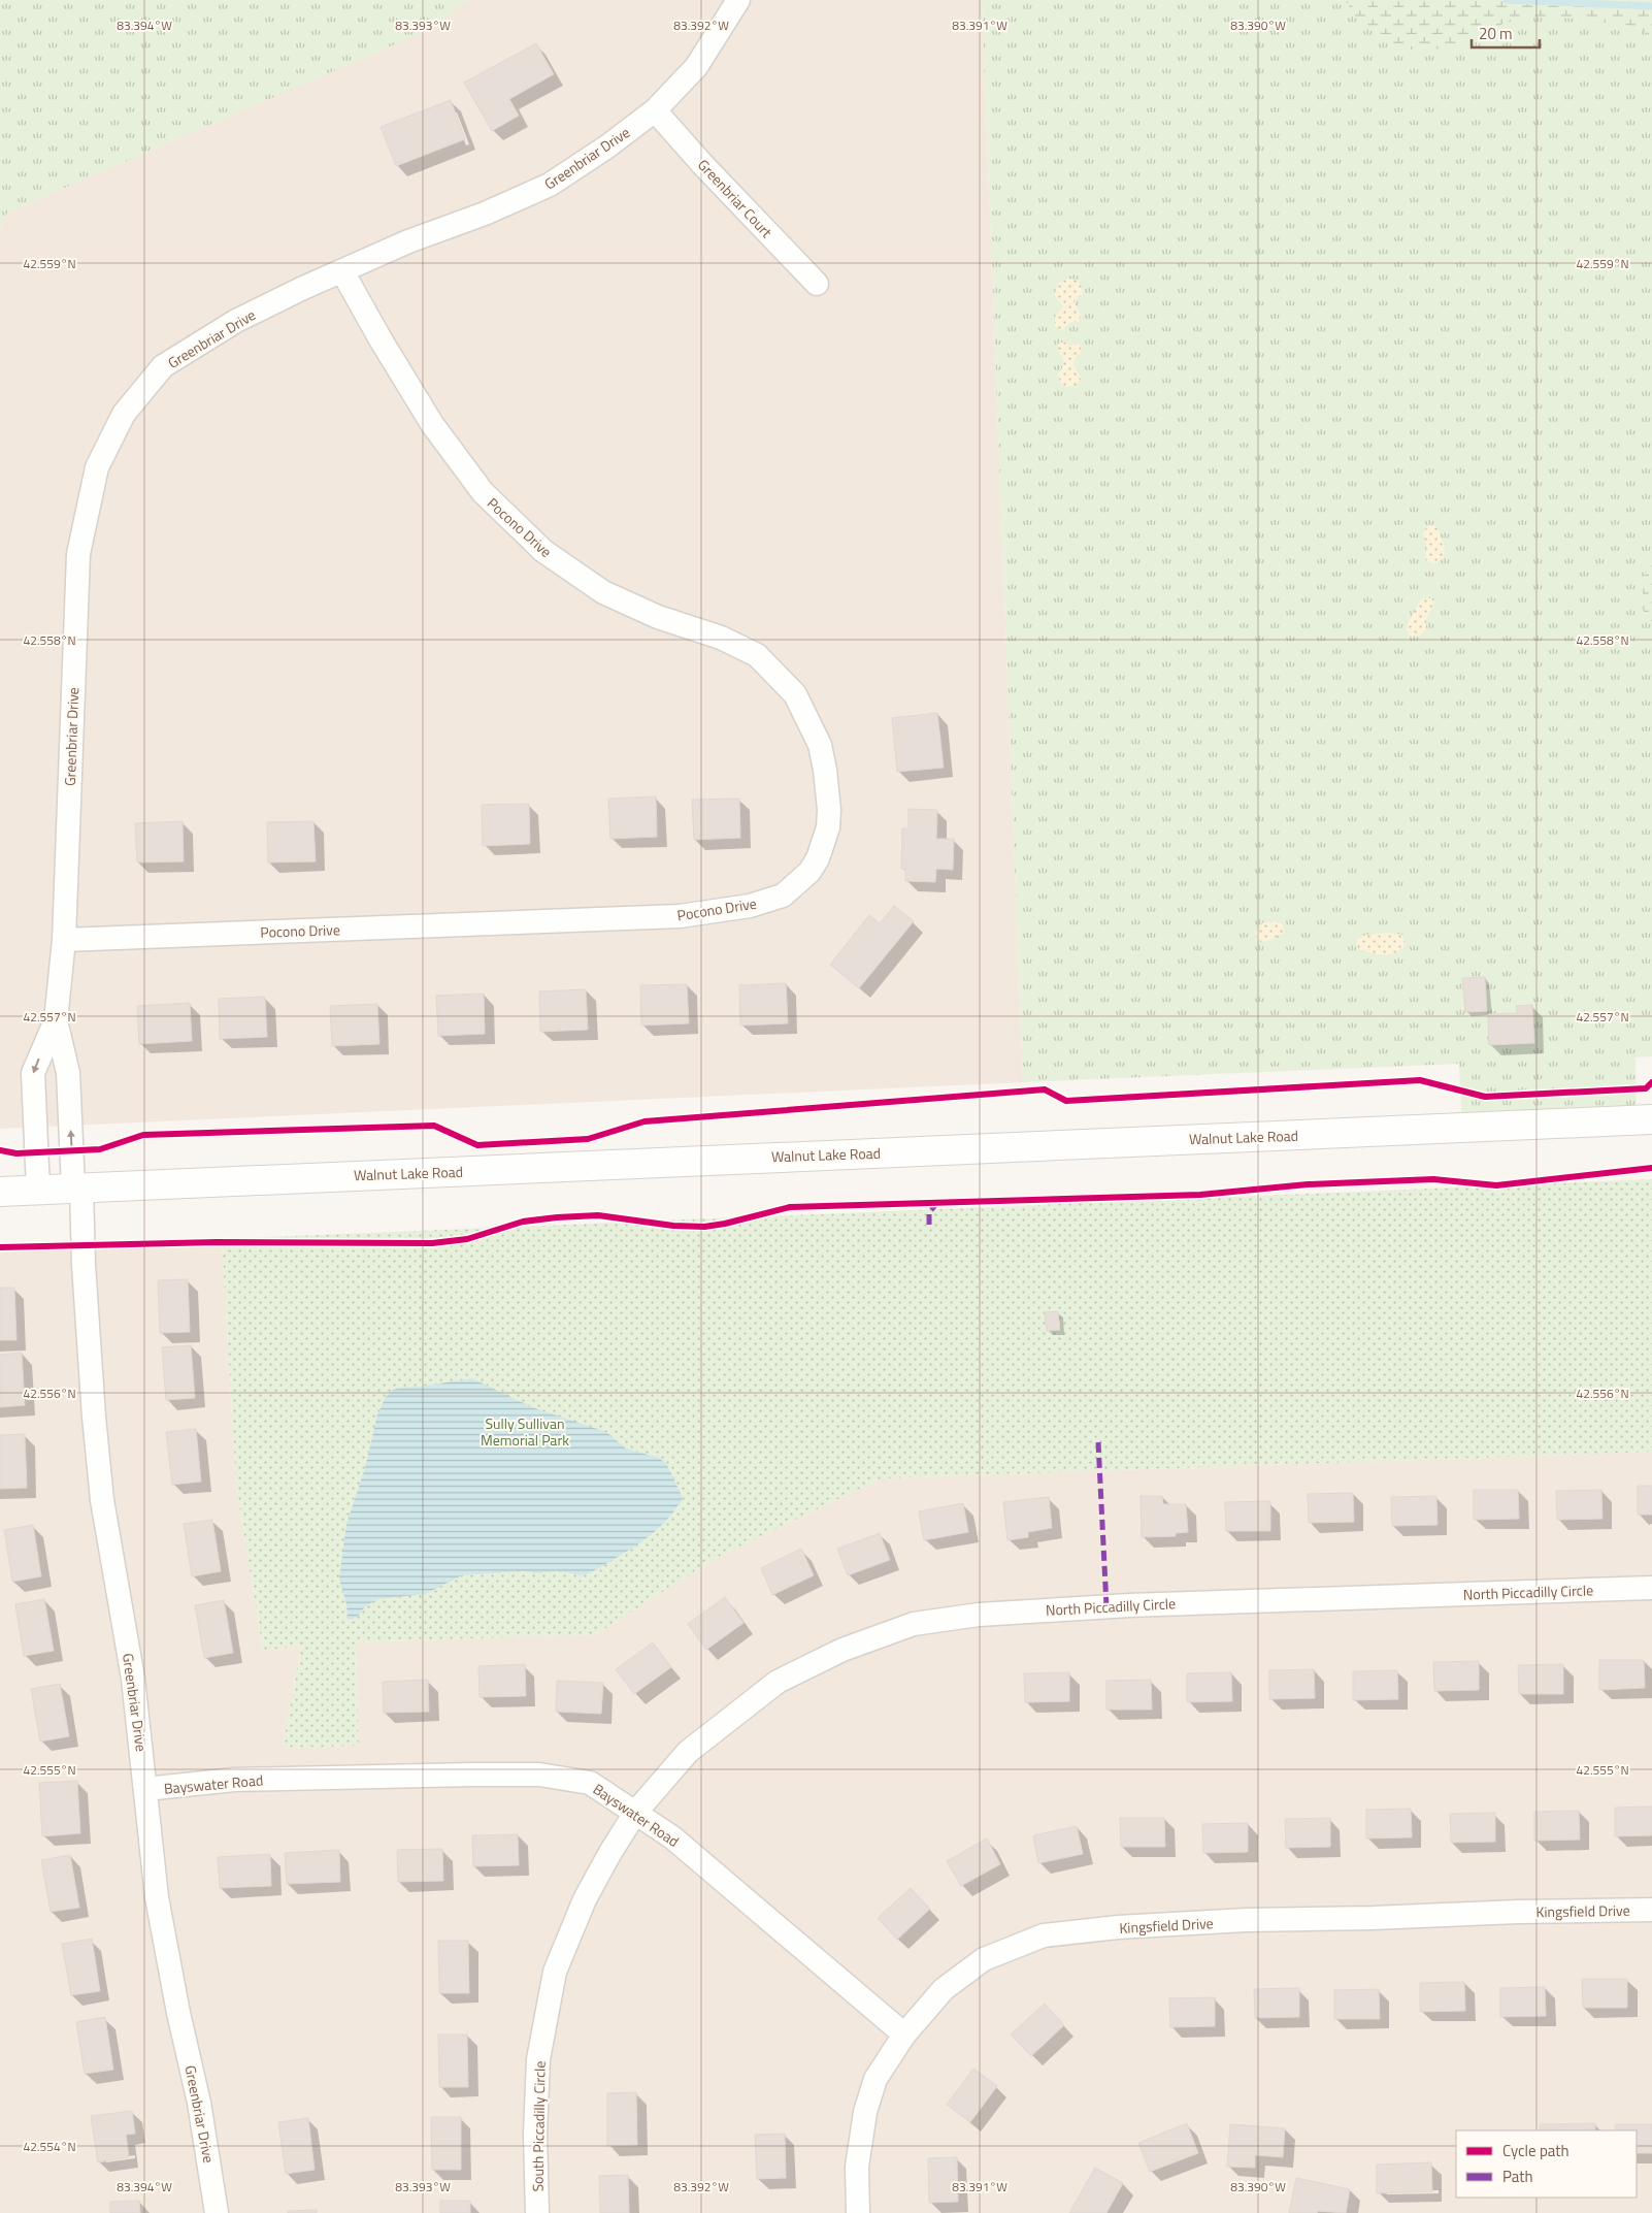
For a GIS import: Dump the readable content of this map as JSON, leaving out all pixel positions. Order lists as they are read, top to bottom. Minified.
{"streets":{"street":["Greenbriar Drive","Greenbriar Court","Pocono Drive","Walnut Lake Road","North Piccadilly Circle","Bayswater Road","Kingsfield Drive","South Piccadilly Circle"]},"crossings":[["Greenbriar Drive","Greenbriar Court"],["Greenbriar Drive","Pocono Drive"],["Greenbriar Drive","Walnut Lake Road"],["Greenbriar Drive","Bayswater Road"],["North Piccadilly Circle","Bayswater Road"],["North Piccadilly Circle","South Piccadilly Circle"],["Bayswater Road","Kingsfield Drive"],["Bayswater Road","South Piccadilly Circle"]],"parks":["Sully Sullivan Memorial Park"],"legend":["Cycle path","Path"],"scale_bar":"20 m","coordinates":["83.394°W","83.393°W","83.392°W","83.391°W","83.390°W","42.559°N","42.558°N","42.557°N","42.556°N","42.555°N","42.554°N"]}
